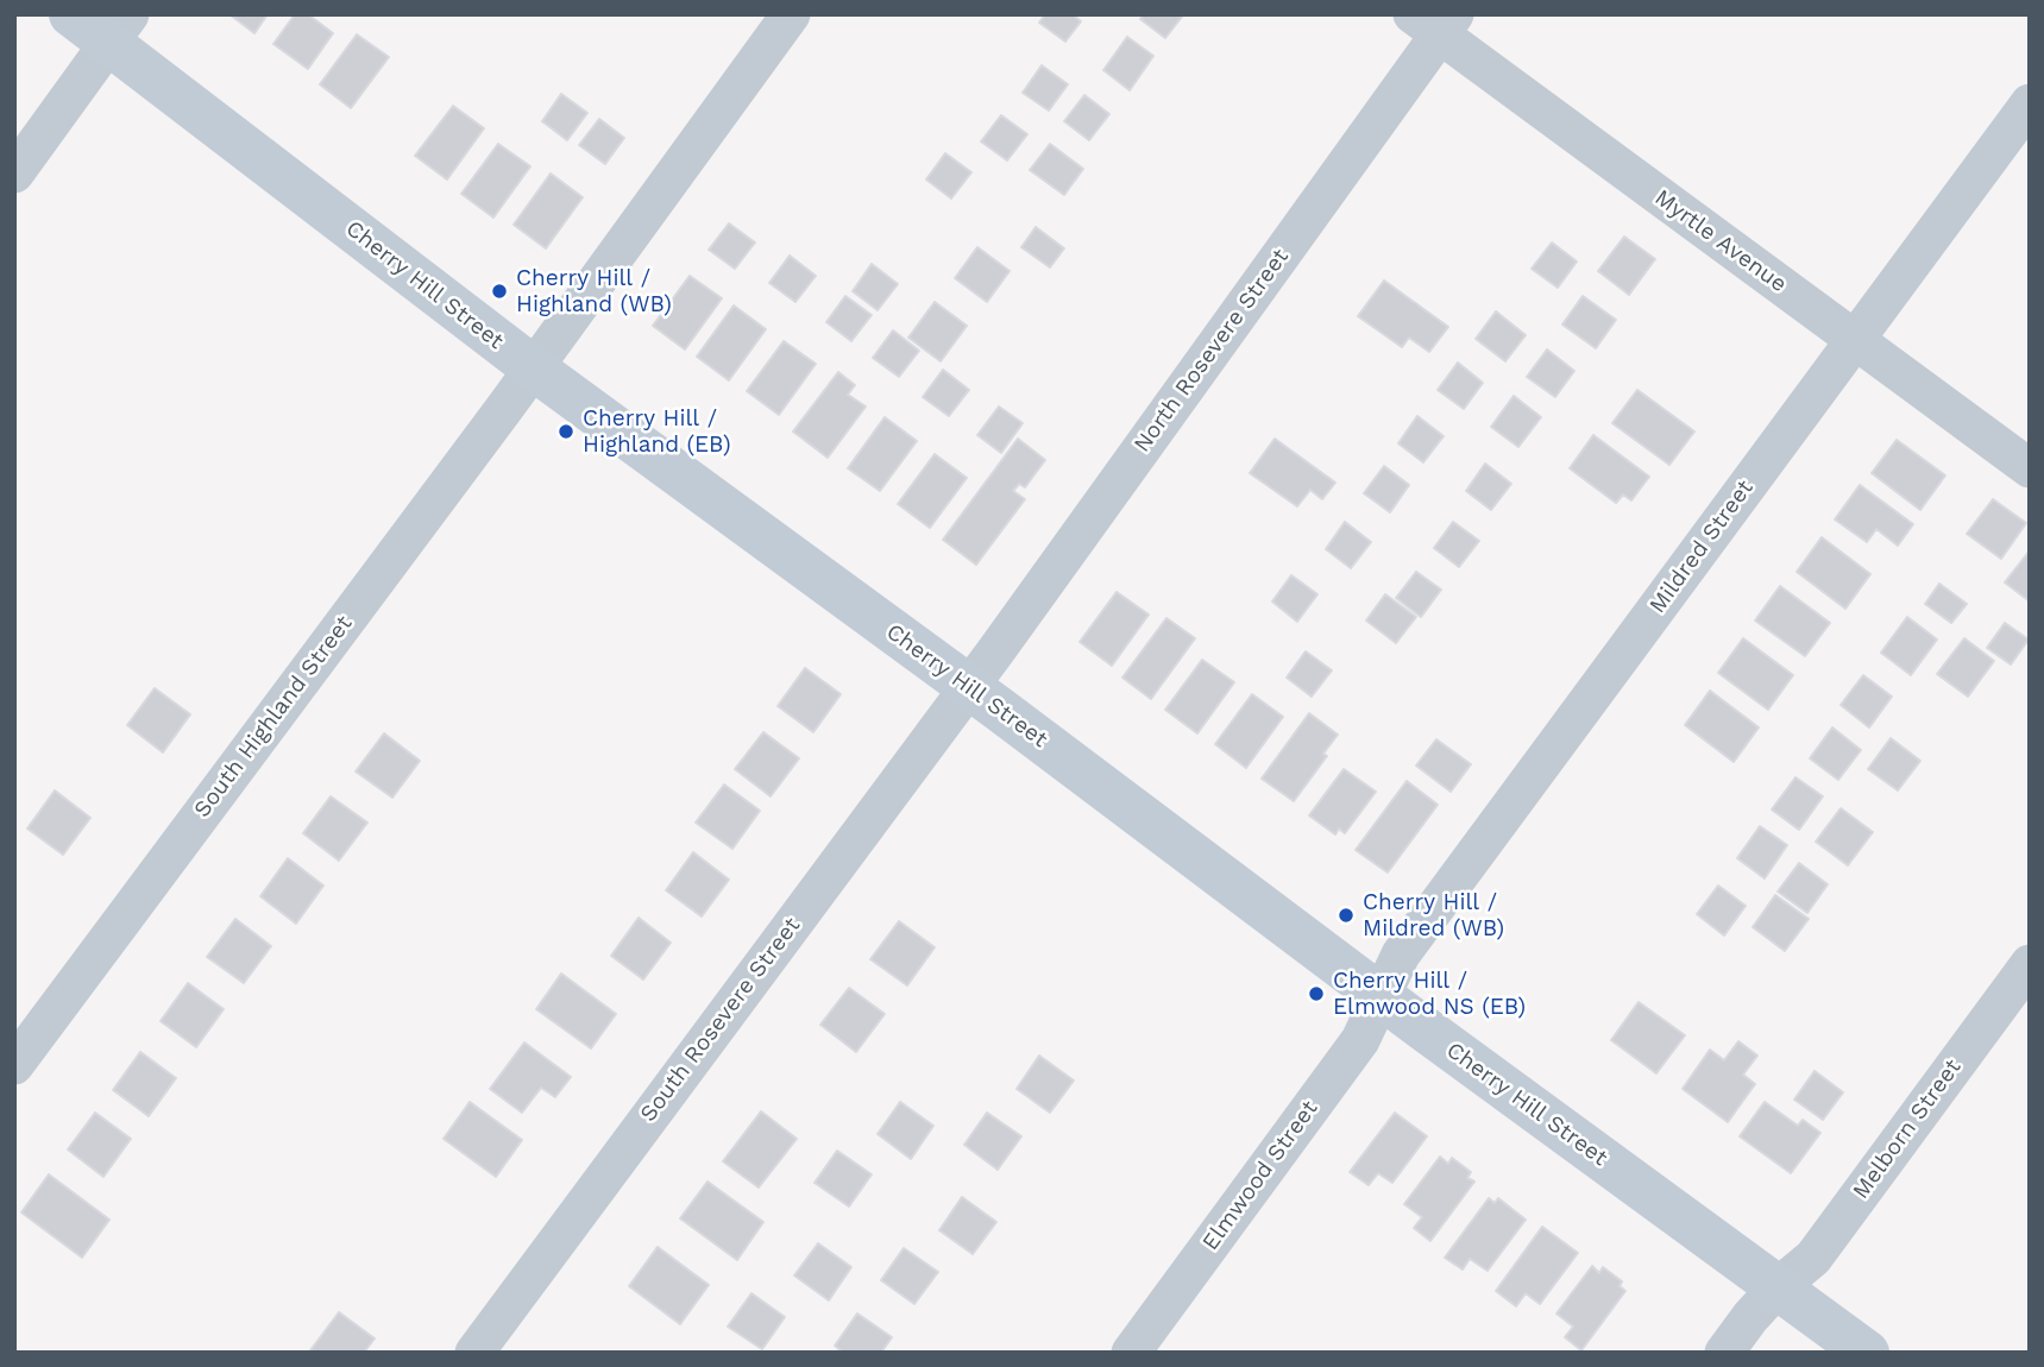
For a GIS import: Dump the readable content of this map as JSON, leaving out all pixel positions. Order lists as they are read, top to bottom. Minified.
{"streets":{"street":["Myrtle Avenue","Cherry Hill Street","North Rosevere Street","Mildred Street","South Highland Street","South Rosevere Street","Melborn Street","Elmwood Street"]},"crossings":[["Myrtle Avenue","North Rosevere Street"],["Myrtle Avenue","Mildred Street"],["Cherry Hill Street","North Rosevere Street"],["Cherry Hill Street","Mildred Street"],["Cherry Hill Street","South Highland Street"],["Cherry Hill Street","South Rosevere Street"],["Cherry Hill Street","Melborn Street"],["Cherry Hill Street","Elmwood Street"],["North Rosevere Street","South Rosevere Street"],["Mildred Street","Elmwood Street"]],"places":["Cherry Hill / Highland (WB)","Cherry Hill / Highland (EB)","Cherry Hill / Mildred (WB)","Cherry Hill / Elmwood NS (EB)"]}
